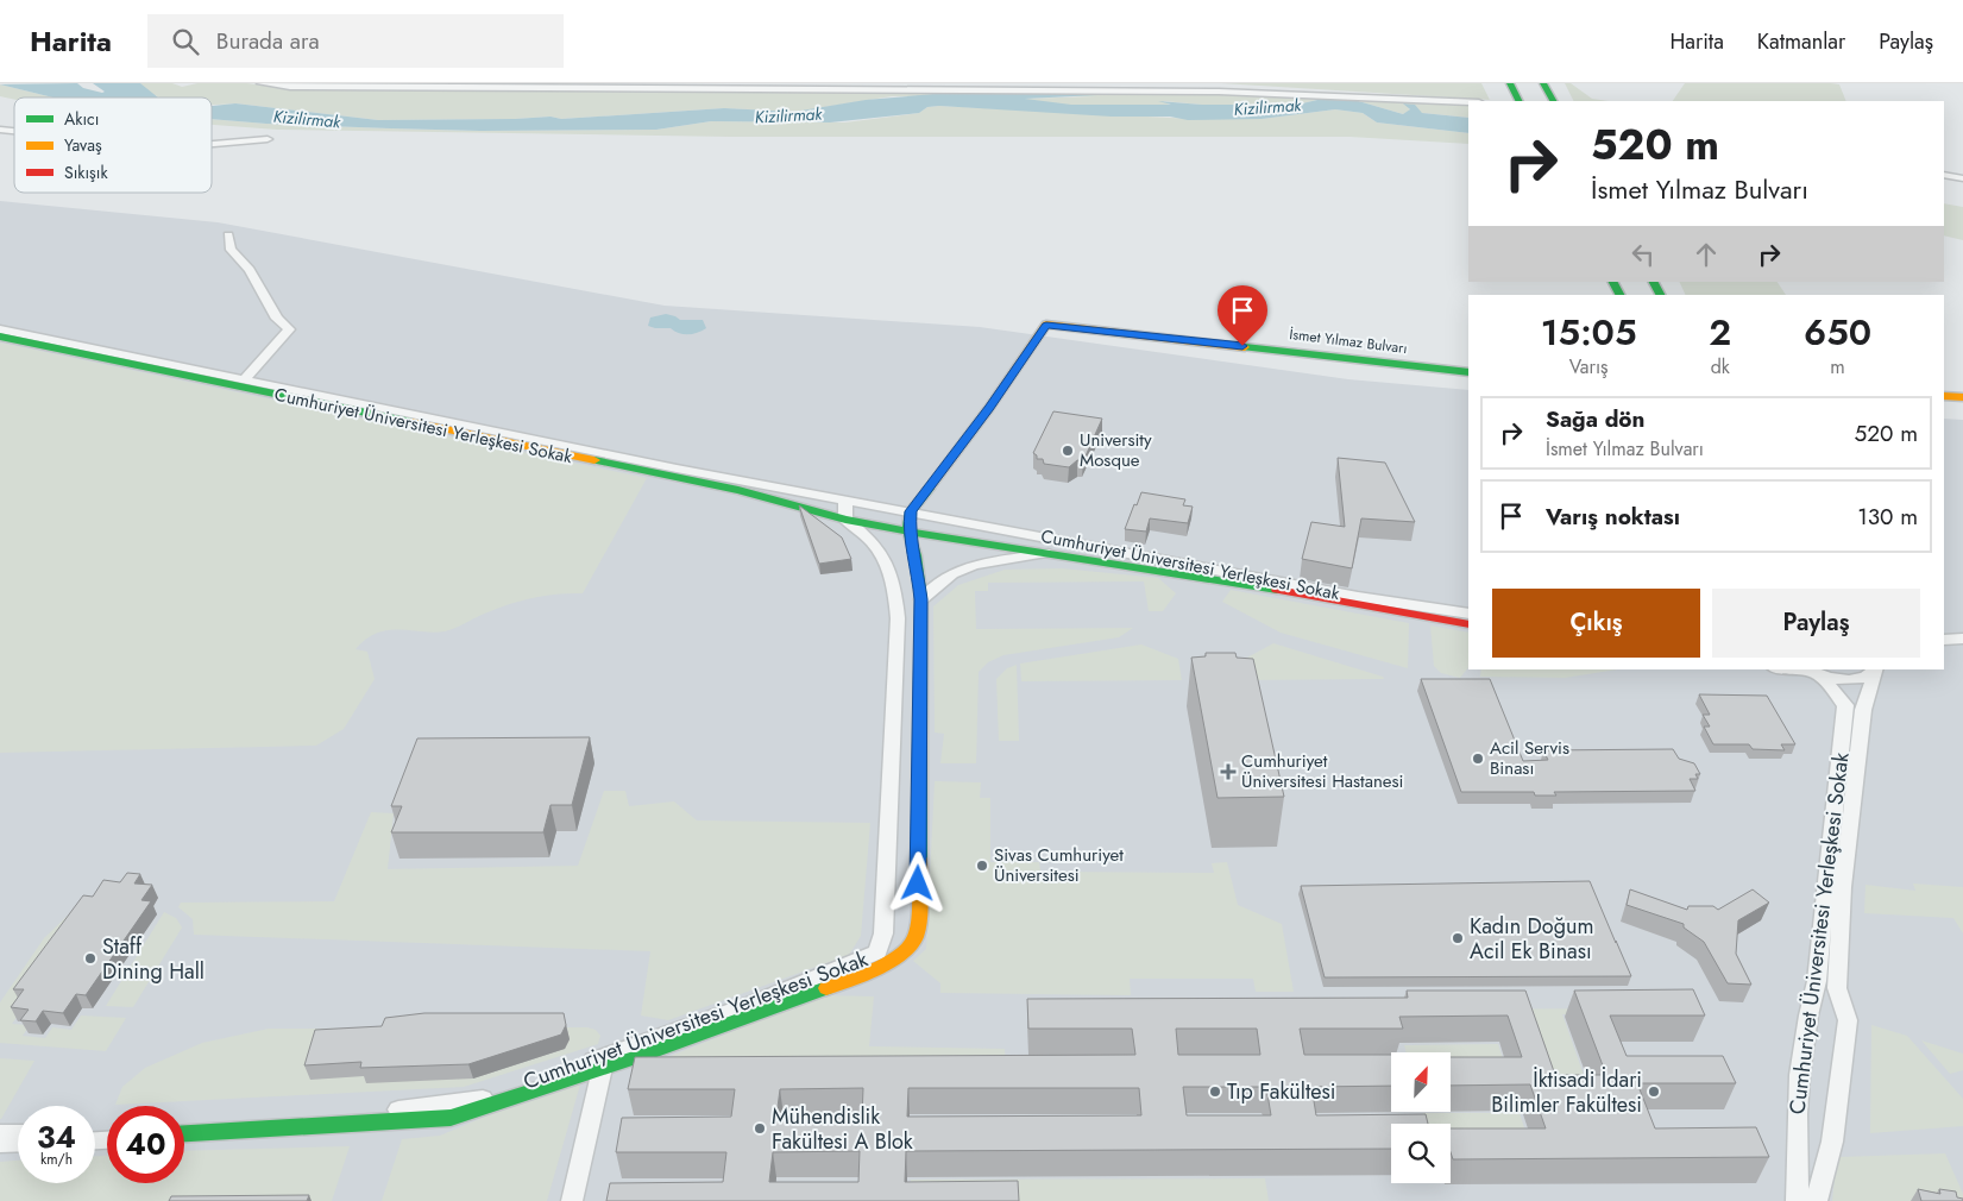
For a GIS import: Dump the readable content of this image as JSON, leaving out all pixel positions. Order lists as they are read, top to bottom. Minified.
{"streets":{"street":["İsmet Yılmaz Bulvarı","Cumhuriyet Üniversitesi Yerleşkesi Sokak"]},"crossings":[["İsmet Yılmaz Bulvarı","Cumhuriyet Üniversitesi Yerleşkesi Sokak"]],"water":["Kizilirmak"],"places":{"other":["University Mosque","Acil Servis Binası","Sivas Cumhuriyet Üniversitesi","Kadın Doğum Acil Ek Binası","Staff Dining Hall","Tıp Fakültesi","İktisadi İdari Bilimler Fakültesi","Mühendislik Fakültesi A Blok"],"health":["Cumhuriyet Üniversitesi Hastanesi"]},"legend":["Akıcı","Yavaş","Sıkışık"],"north":"top right","page":{"header":"Harita","search":"Burada ara","nav":["Harita","Katmanlar","Paylaş"],"turn":["520 m","İsmet Yılmaz Bulvarı"],"eta":["15:05","Varış","2","dk","650","m"],"list":[{"name":"Sağa dön","note":"İsmet Yılmaz Bulvarı","value":"520 m"},{"name":"Varış noktası","value":"130 m"}],"buttons":["Çıkış","Paylaş"],"speed":"34 km/h","limit":"40"}}
